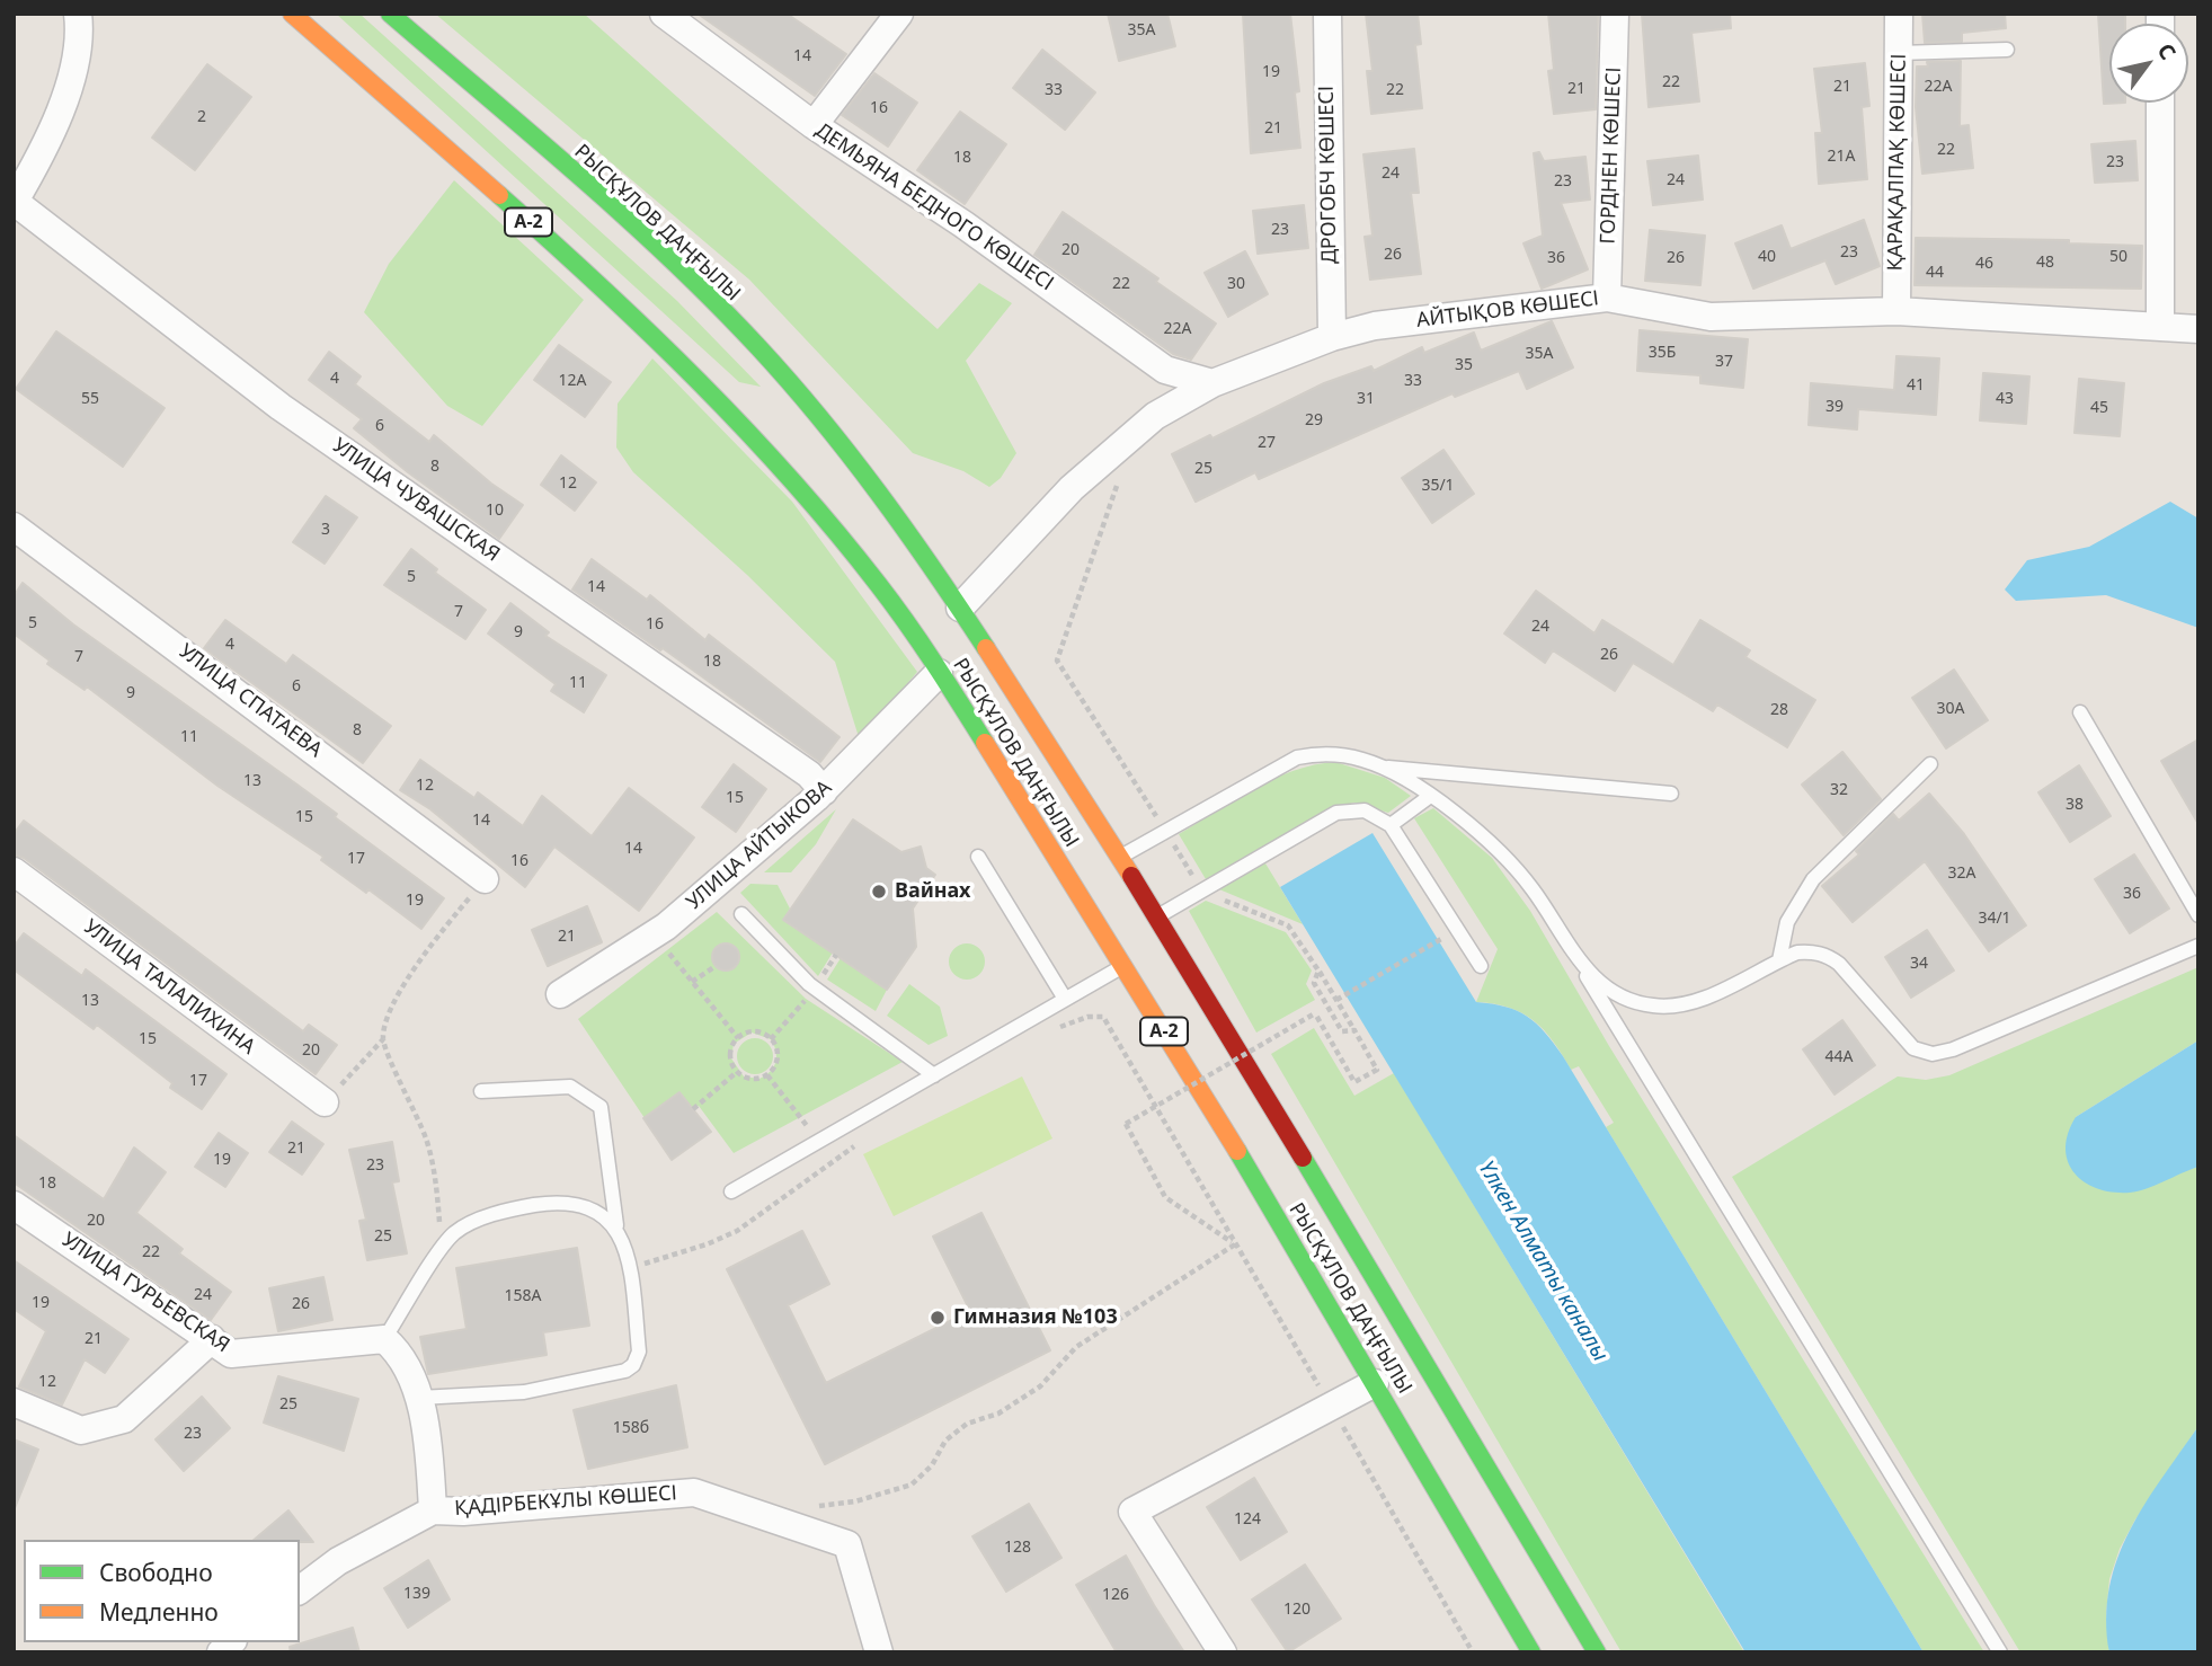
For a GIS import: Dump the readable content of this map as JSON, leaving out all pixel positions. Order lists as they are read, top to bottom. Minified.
{"streets":{"main road":["A-2","РЫСҚҰЛОВ ДАҢҒЫЛЫ"],"street":["ГОРДНЕН КӨШЕСІ","ҚАРАҚАЛПАҚ КӨШЕСІ","ДРОГОБЧ КӨШЕСІ","ДЕМЬЯНА БЕДНОГО КӨШЕСІ","АЙТЫҚОВ КӨШЕСІ","УЛИЦА ЧУВАШСКАЯ","УЛИЦА СПАТАЕВА","УЛИЦА АЙТЫКОВА","УЛИЦА ТАЛАЛИХИНА","УЛИЦА ГУРЬЕВСКАЯ","ҚАДІРБЕКҰЛЫ КӨШЕСІ"]},"crossings":[["ГОРДНЕН КӨШЕСІ","АЙТЫҚОВ КӨШЕСІ"],["ҚАРАҚАЛПАҚ КӨШЕСІ","АЙТЫҚОВ КӨШЕСІ"],["ДРОГОБЧ КӨШЕСІ","АЙТЫҚОВ КӨШЕСІ"],["ДЕМЬЯНА БЕДНОГО КӨШЕСІ","АЙТЫҚОВ КӨШЕСІ"],["РЫСҚҰЛОВ ДАҢҒЫЛЫ","АЙТЫҚОВ КӨШЕСІ"],["РЫСҚҰЛОВ ДАҢҒЫЛЫ","УЛИЦА АЙТЫКОВА"],["УЛИЦА ЧУВАШСКАЯ","УЛИЦА АЙТЫКОВА"]],"water":["Үлкен Алматы каналы"],"places":["Вайнах","Гимназия №103"],"house_numbers":["35А","14","19","22","21","22А","21","33","22","16","2","21","22","21А","18","23","24","24","23","23","20","23","26","40","50","36","26","48","46","44","22","30","22А","35Б","35А","37","35","4","12А","33","41","55","31","43","39","45","29","6","27","8","25","12","35/1","10","3","5","14","7","5","16","24","9","4","26","7","18","11","6","9","30А","28","8","11","13","12","32","15","38","15","14","14","17","16","32А","36","19","34/1","21","34","13","15","20","44А","17","21","19","23","18","20","25","22","24","158А","19","26","21","12","25","158б","23","124","128","139","126","120"],"legend":["Свободно","Медленно"],"north":"top right"}
